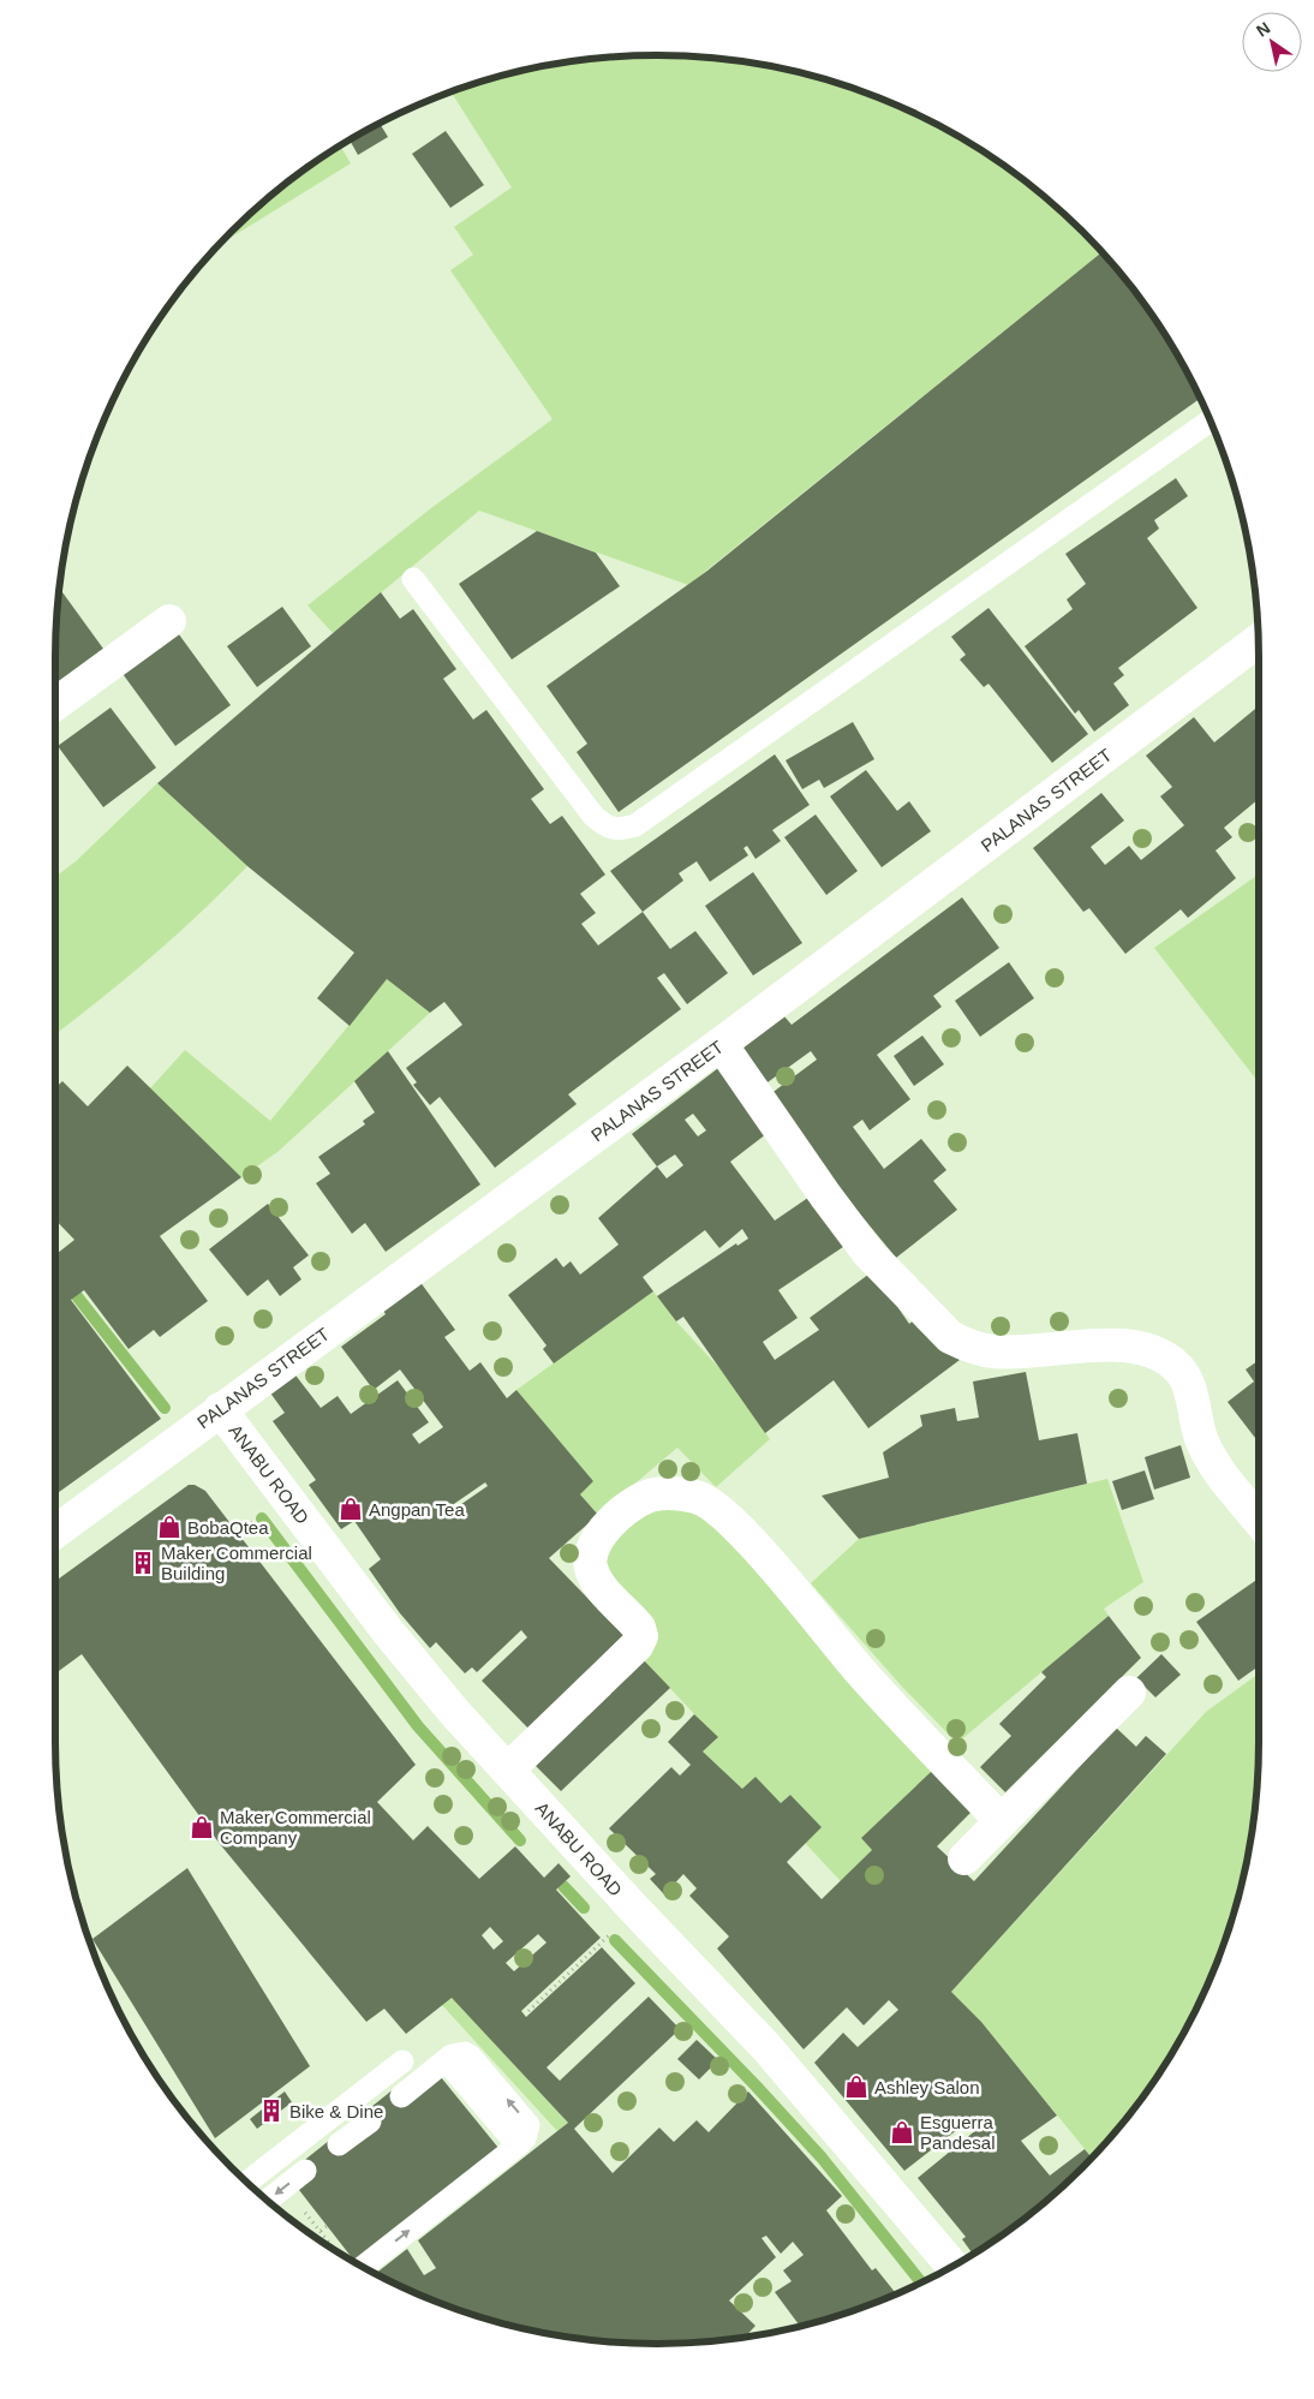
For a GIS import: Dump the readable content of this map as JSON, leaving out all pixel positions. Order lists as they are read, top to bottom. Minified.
{"streets":{"street":["PALANAS STREET","ANABU ROAD"]},"crossings":[["PALANAS STREET","ANABU ROAD"]],"places":{"shop":["Angpan Tea","BobaQtea","Maker Commercial Company","Ashley Salon","Esguerra Pandesal"],"building":["Maker Commercial Building","Bike & Dine"]},"north":"top left"}
